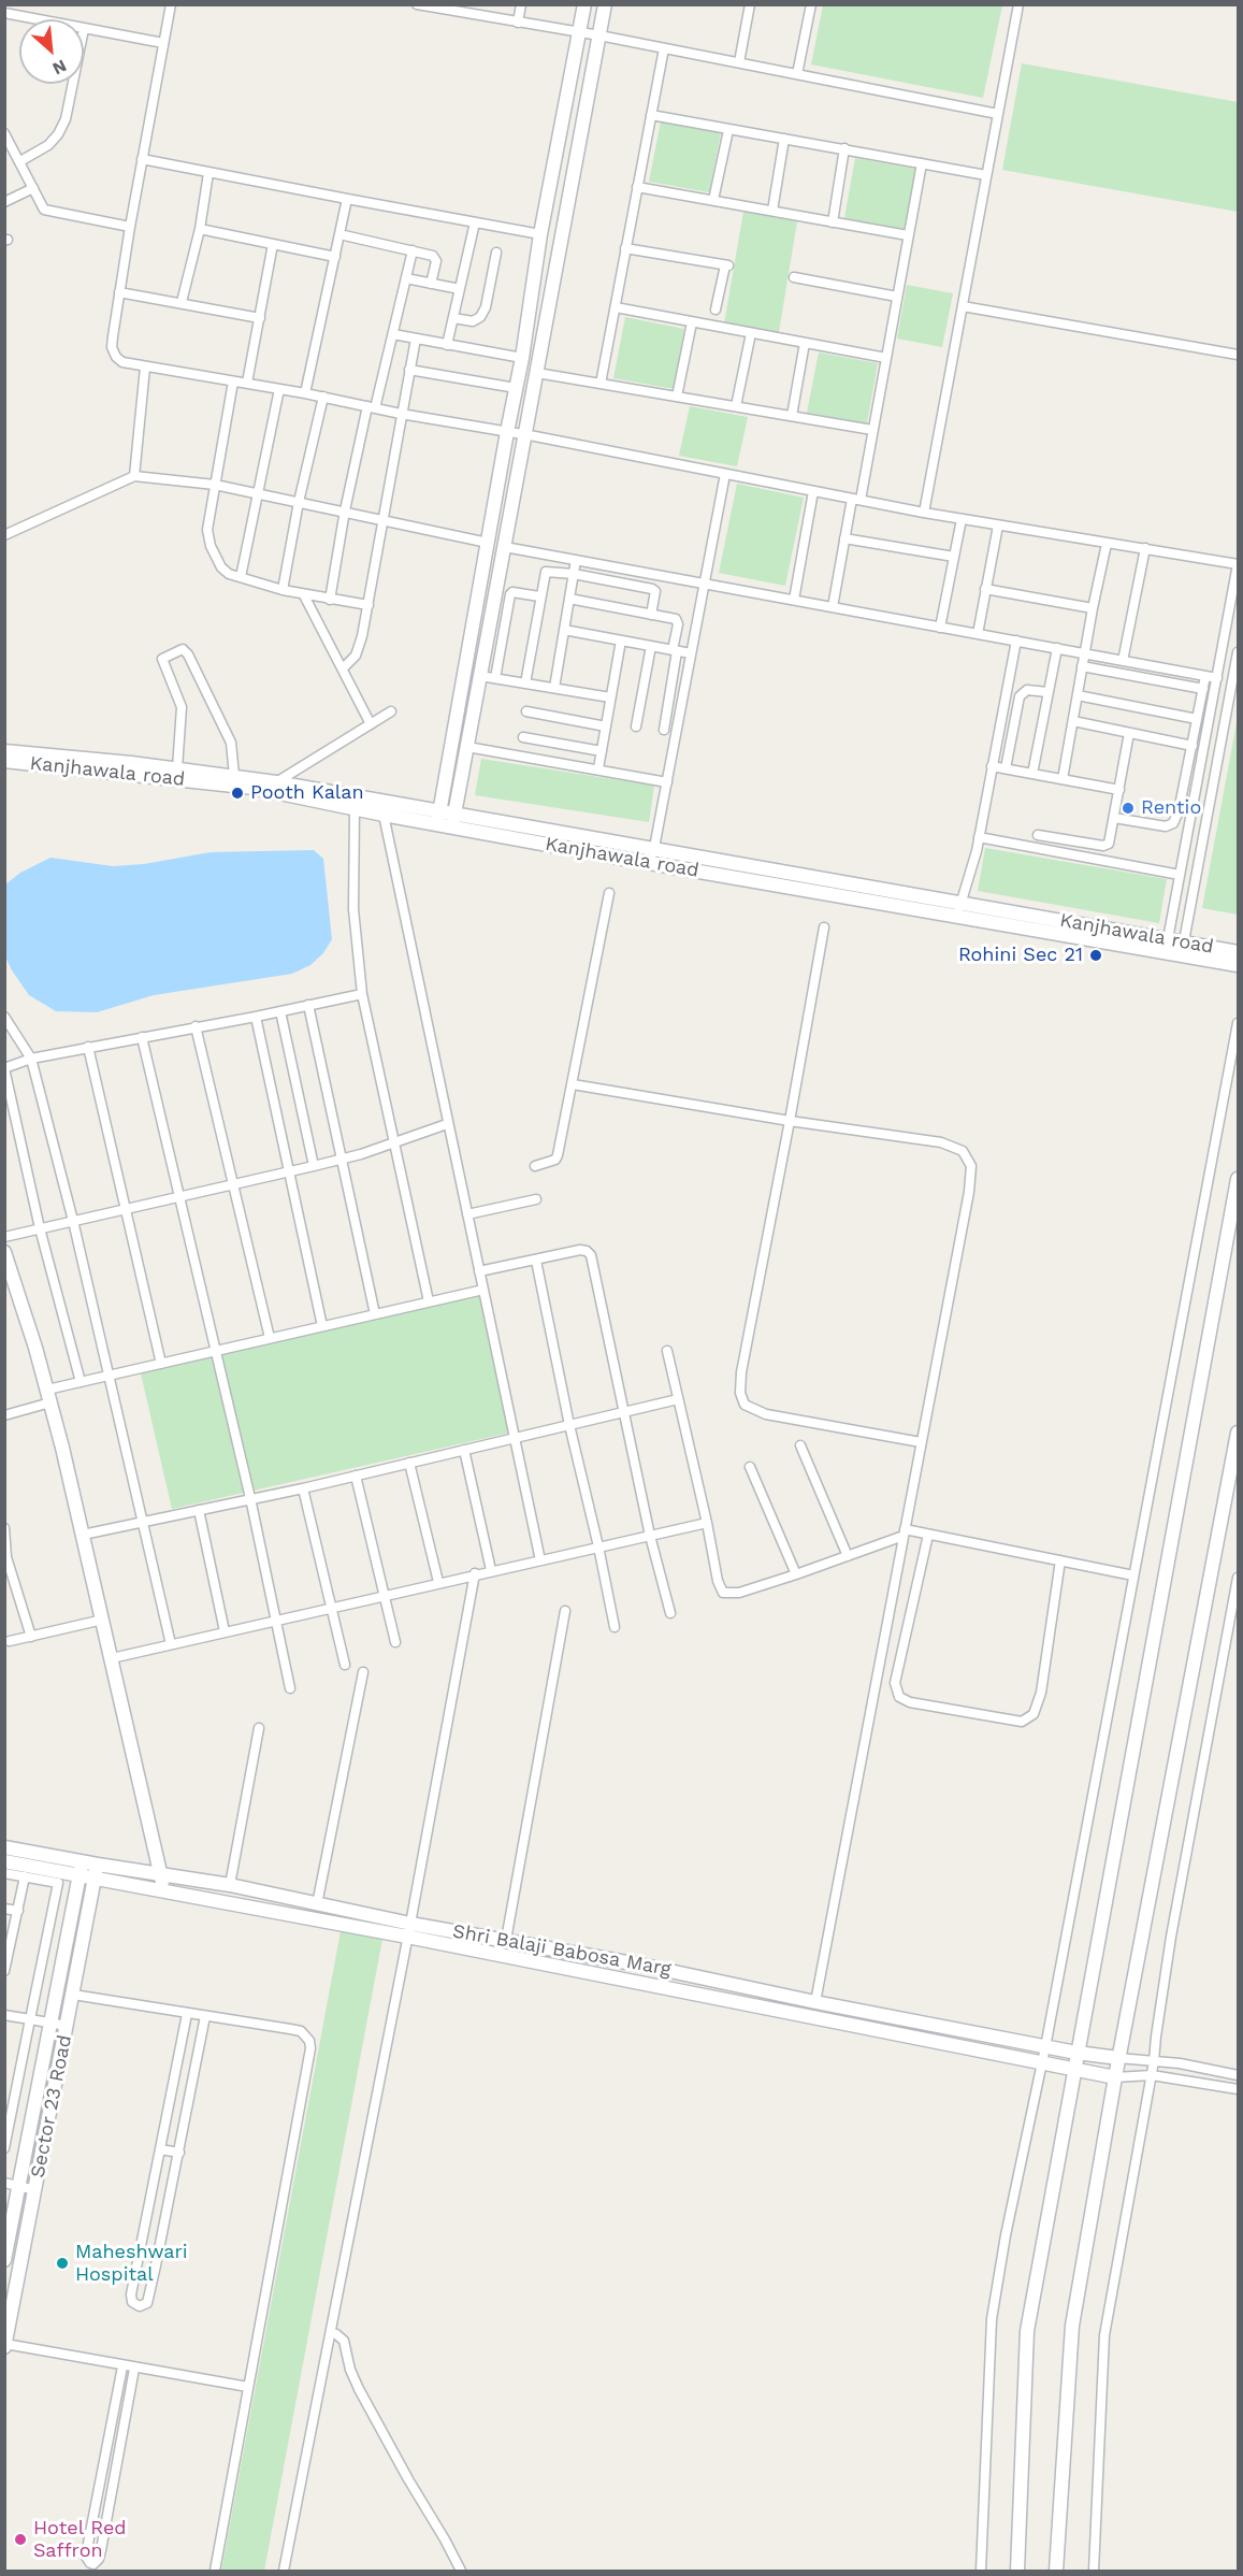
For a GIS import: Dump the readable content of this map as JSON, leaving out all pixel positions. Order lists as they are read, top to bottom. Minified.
{"streets":{"street":["Kanjhawala road","Shri Balaji Babosa Marg","Sector 23 Road"]},"crossings":[["Shri Balaji Babosa Marg","Sector 23 Road"]],"places":["Pooth Kalan","Rentio","Rohini Sec 21","Maheshwari Hospital","Hotel Red Saffron"],"north":"bottom right"}
